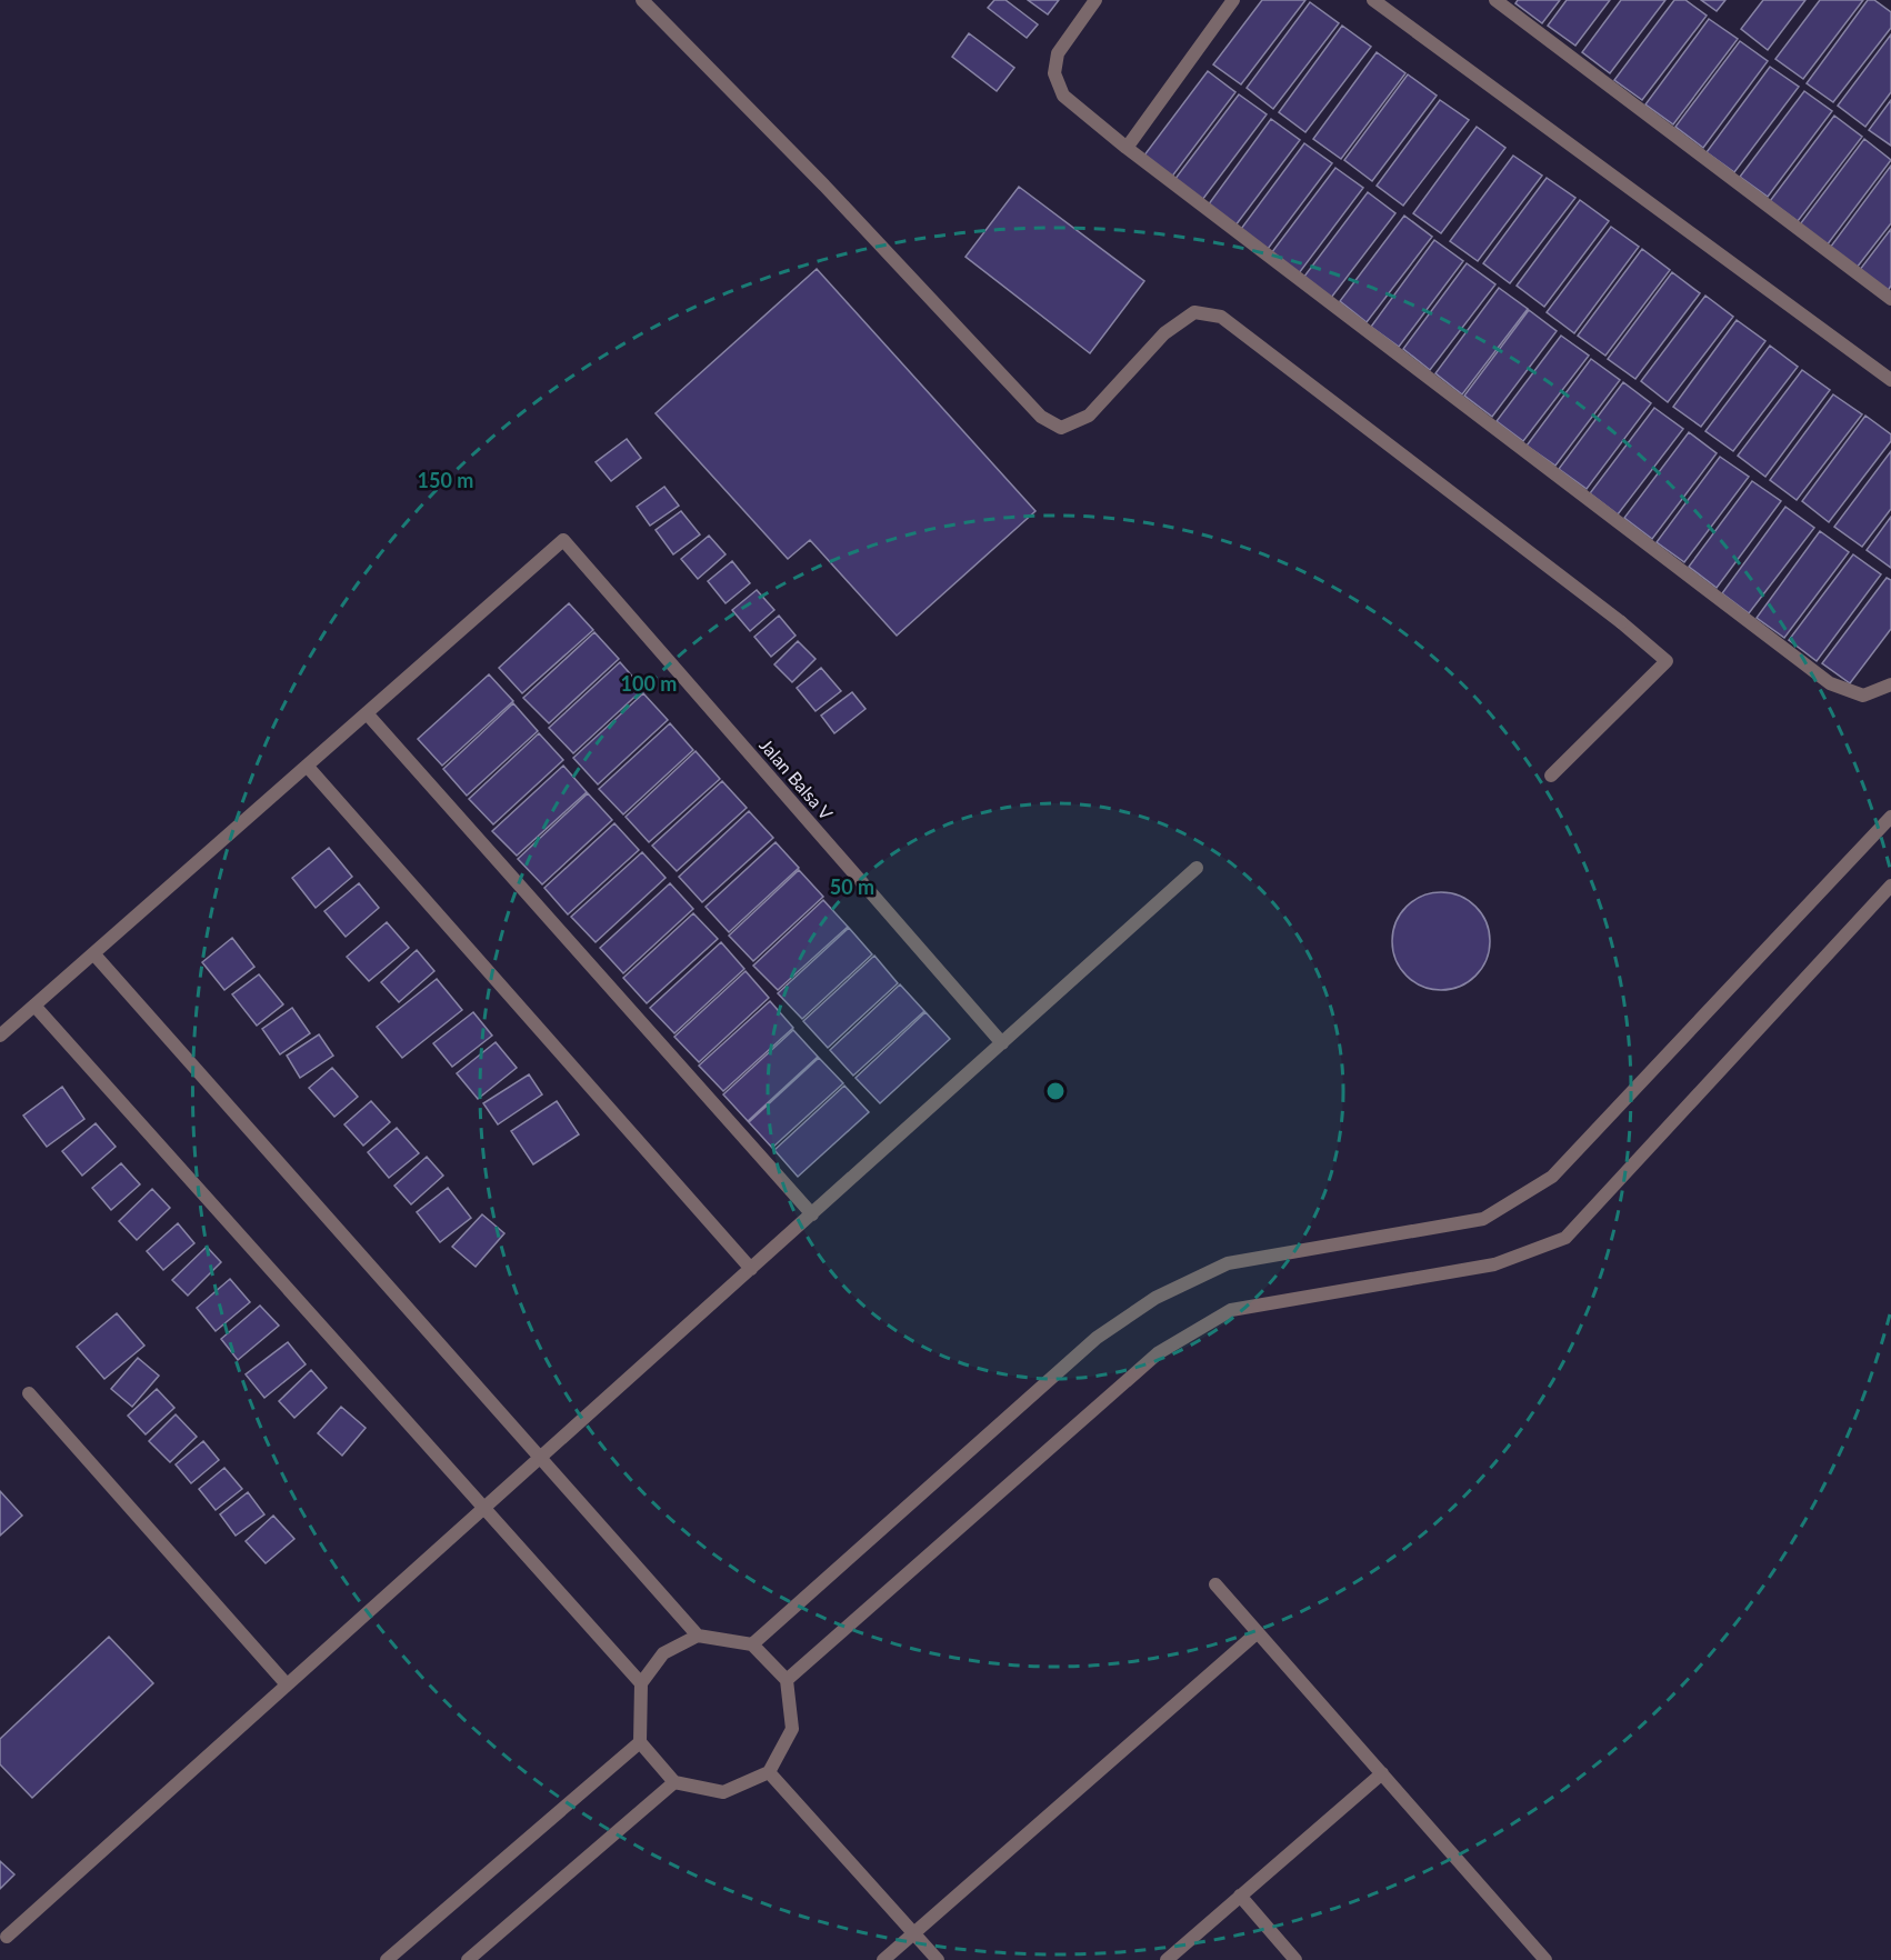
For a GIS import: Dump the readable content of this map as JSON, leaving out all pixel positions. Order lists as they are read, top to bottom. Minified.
{"streets":{"street":["Jalan Balsa V"]},"rings":["150 m","100 m","50 m"]}
